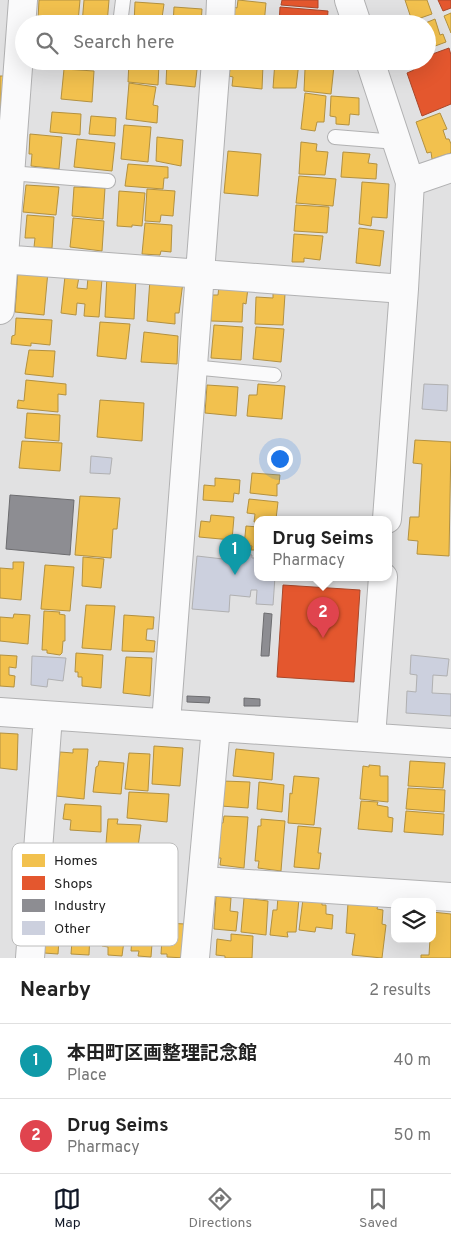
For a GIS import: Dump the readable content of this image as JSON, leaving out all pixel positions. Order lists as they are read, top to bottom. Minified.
{"legend":["Homes","Shops","Industry","Other"],"page":{"search":"Search here","popup":["Drug Seims","Pharmacy"],"pins":["1","2"],"heading":["Nearby","2 results"],"list":[{"mark":"1","name":"本田町区画整理記念館","note":"Place","value":"40 m"},{"mark":"2","name":"Drug Seims","note":"Pharmacy","value":"50 m"}],"nav":["Map","Directions","Saved"]}}
